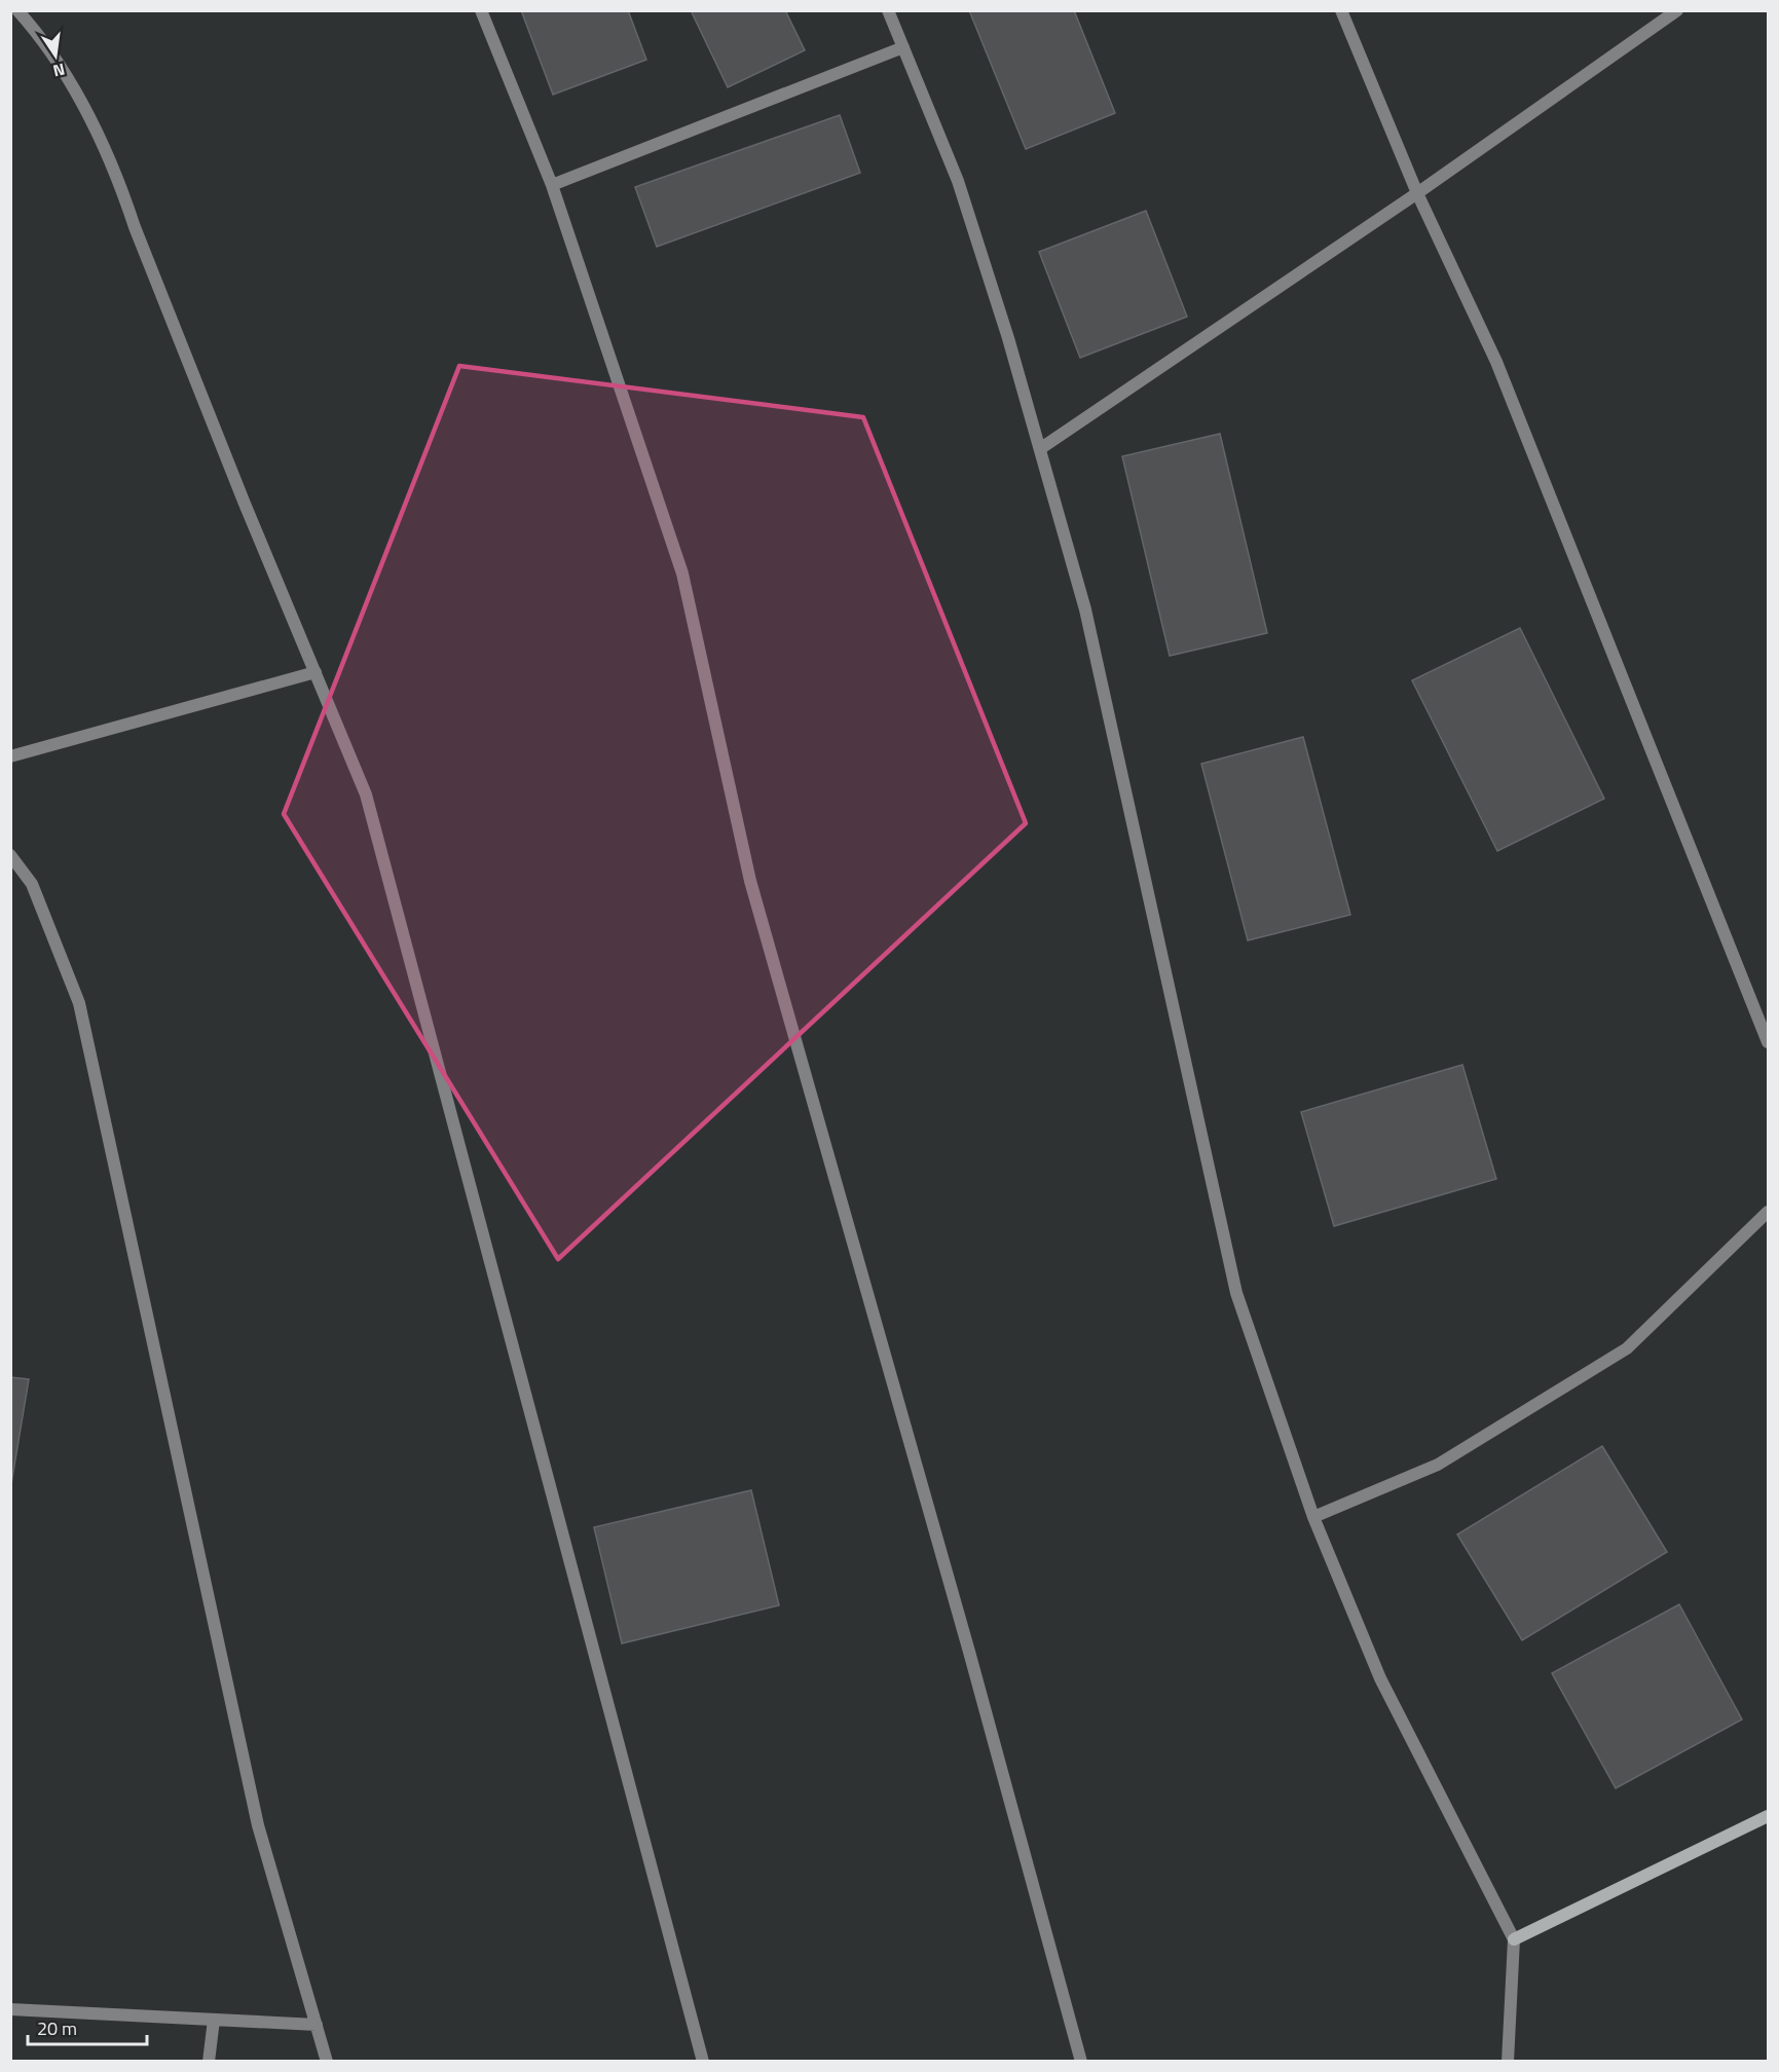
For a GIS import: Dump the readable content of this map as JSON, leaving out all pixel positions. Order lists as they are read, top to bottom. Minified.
{"scale_bar":"20 m","north":"bottom"}
